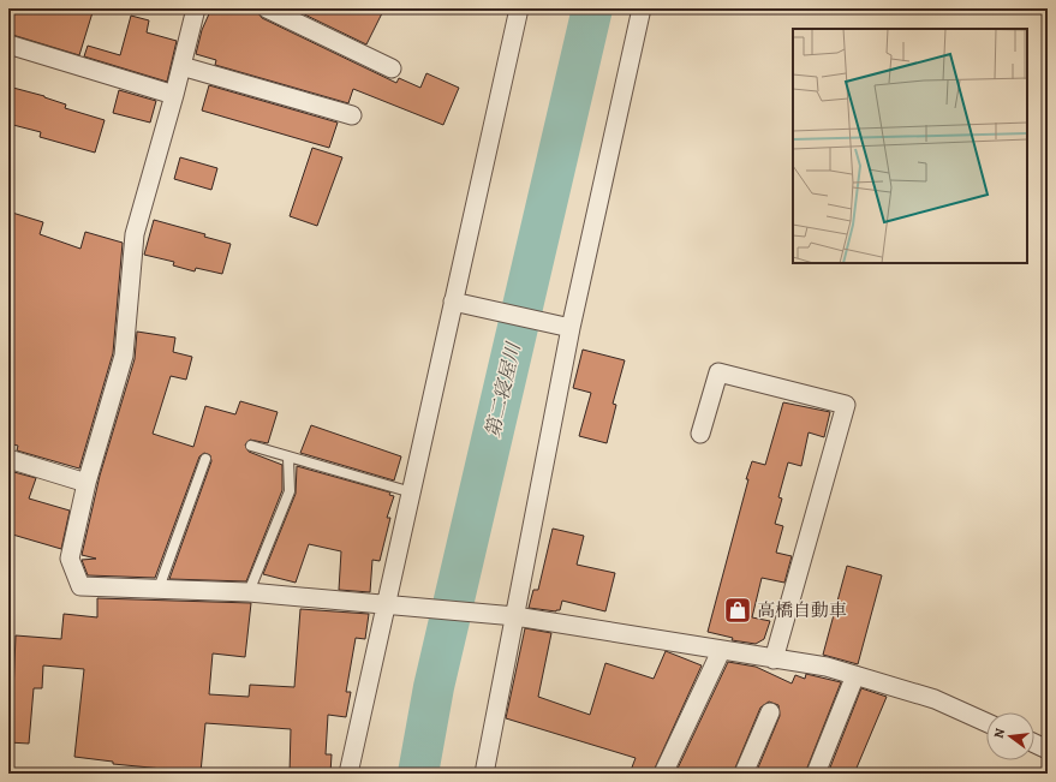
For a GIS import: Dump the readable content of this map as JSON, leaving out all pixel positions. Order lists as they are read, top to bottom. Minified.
{"water":["第二寝屋川"],"places":{"shop":["高橋自動車"]},"north":"left"}
